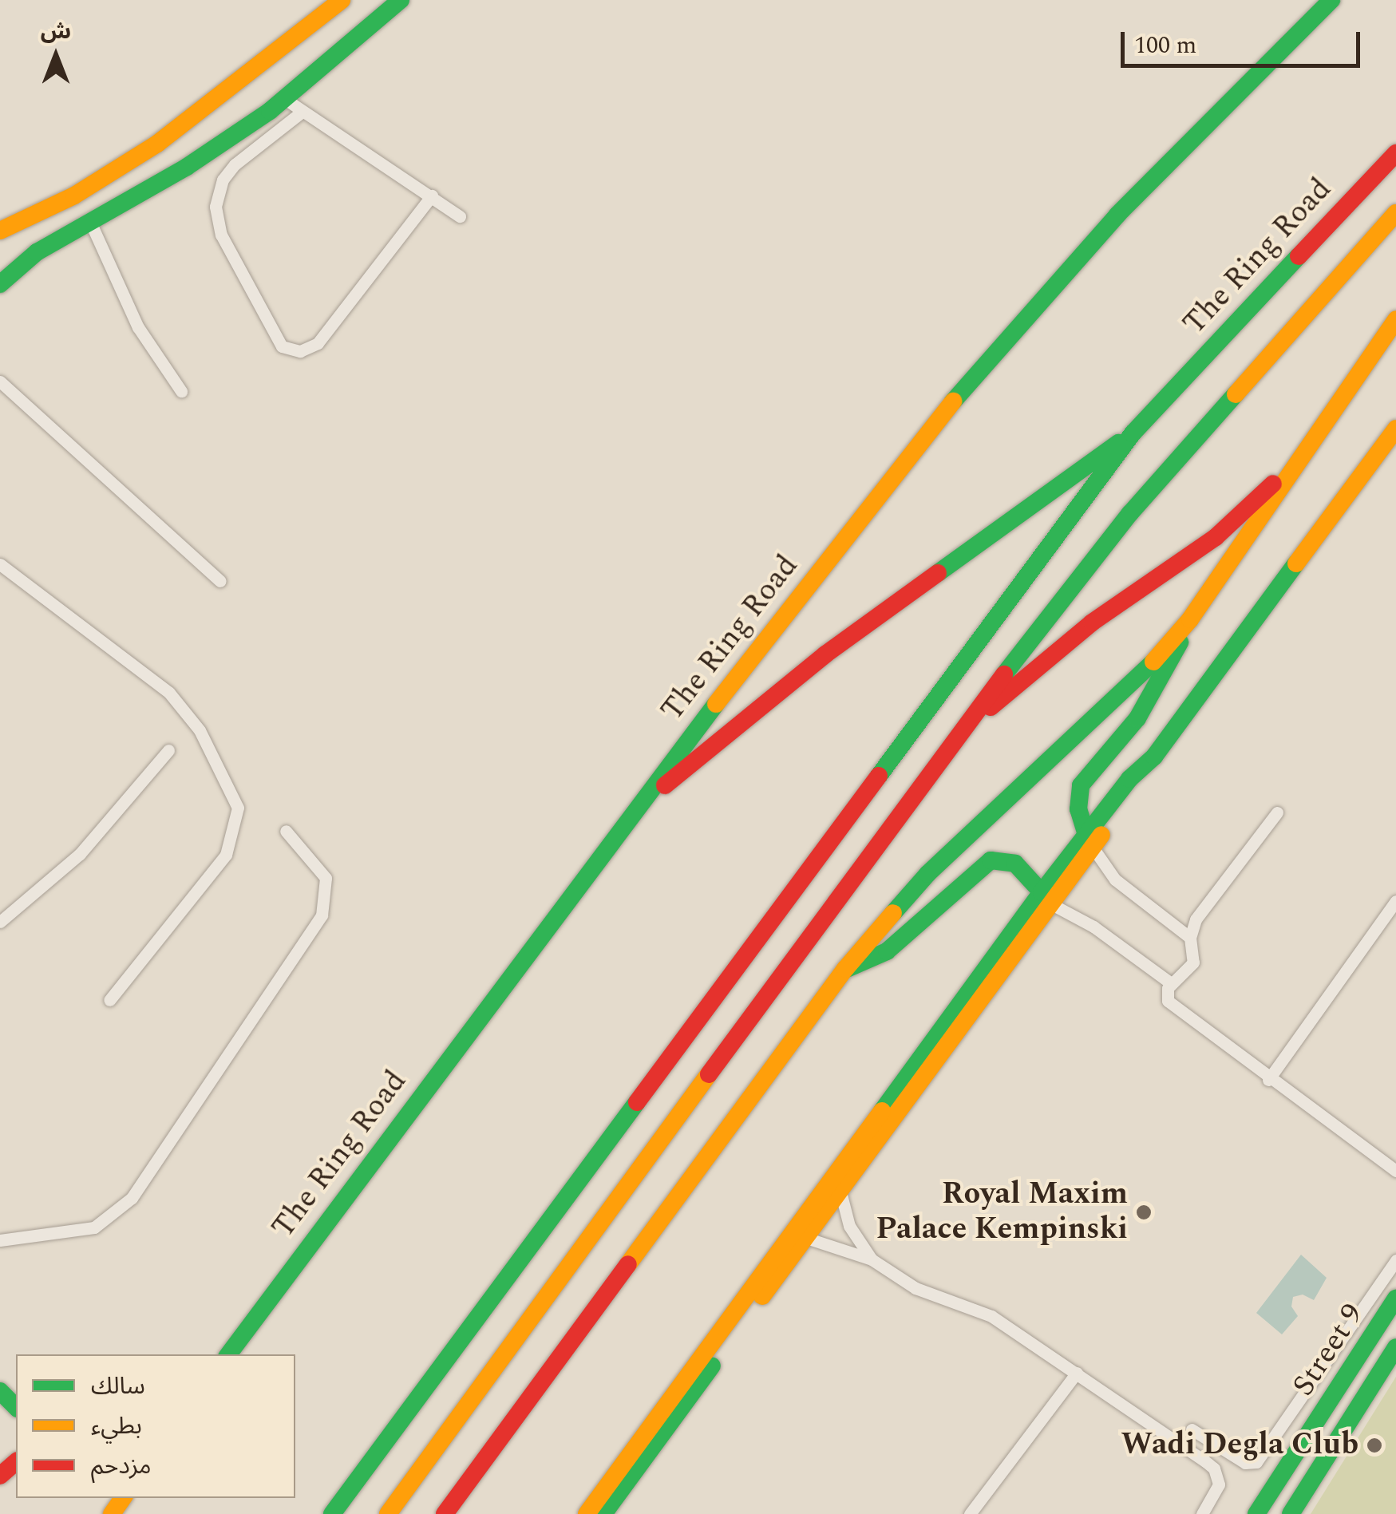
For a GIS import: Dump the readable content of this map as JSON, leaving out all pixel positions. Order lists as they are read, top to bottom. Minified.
{"streets":{"main road":["The Ring Road","Street 9"]},"places":["Royal Maxim Palace Kempinski","Wadi Degla Club"],"legend":["سالك","بطيء","مزدحم"],"scale_bar":"100 m","north":"top"}
